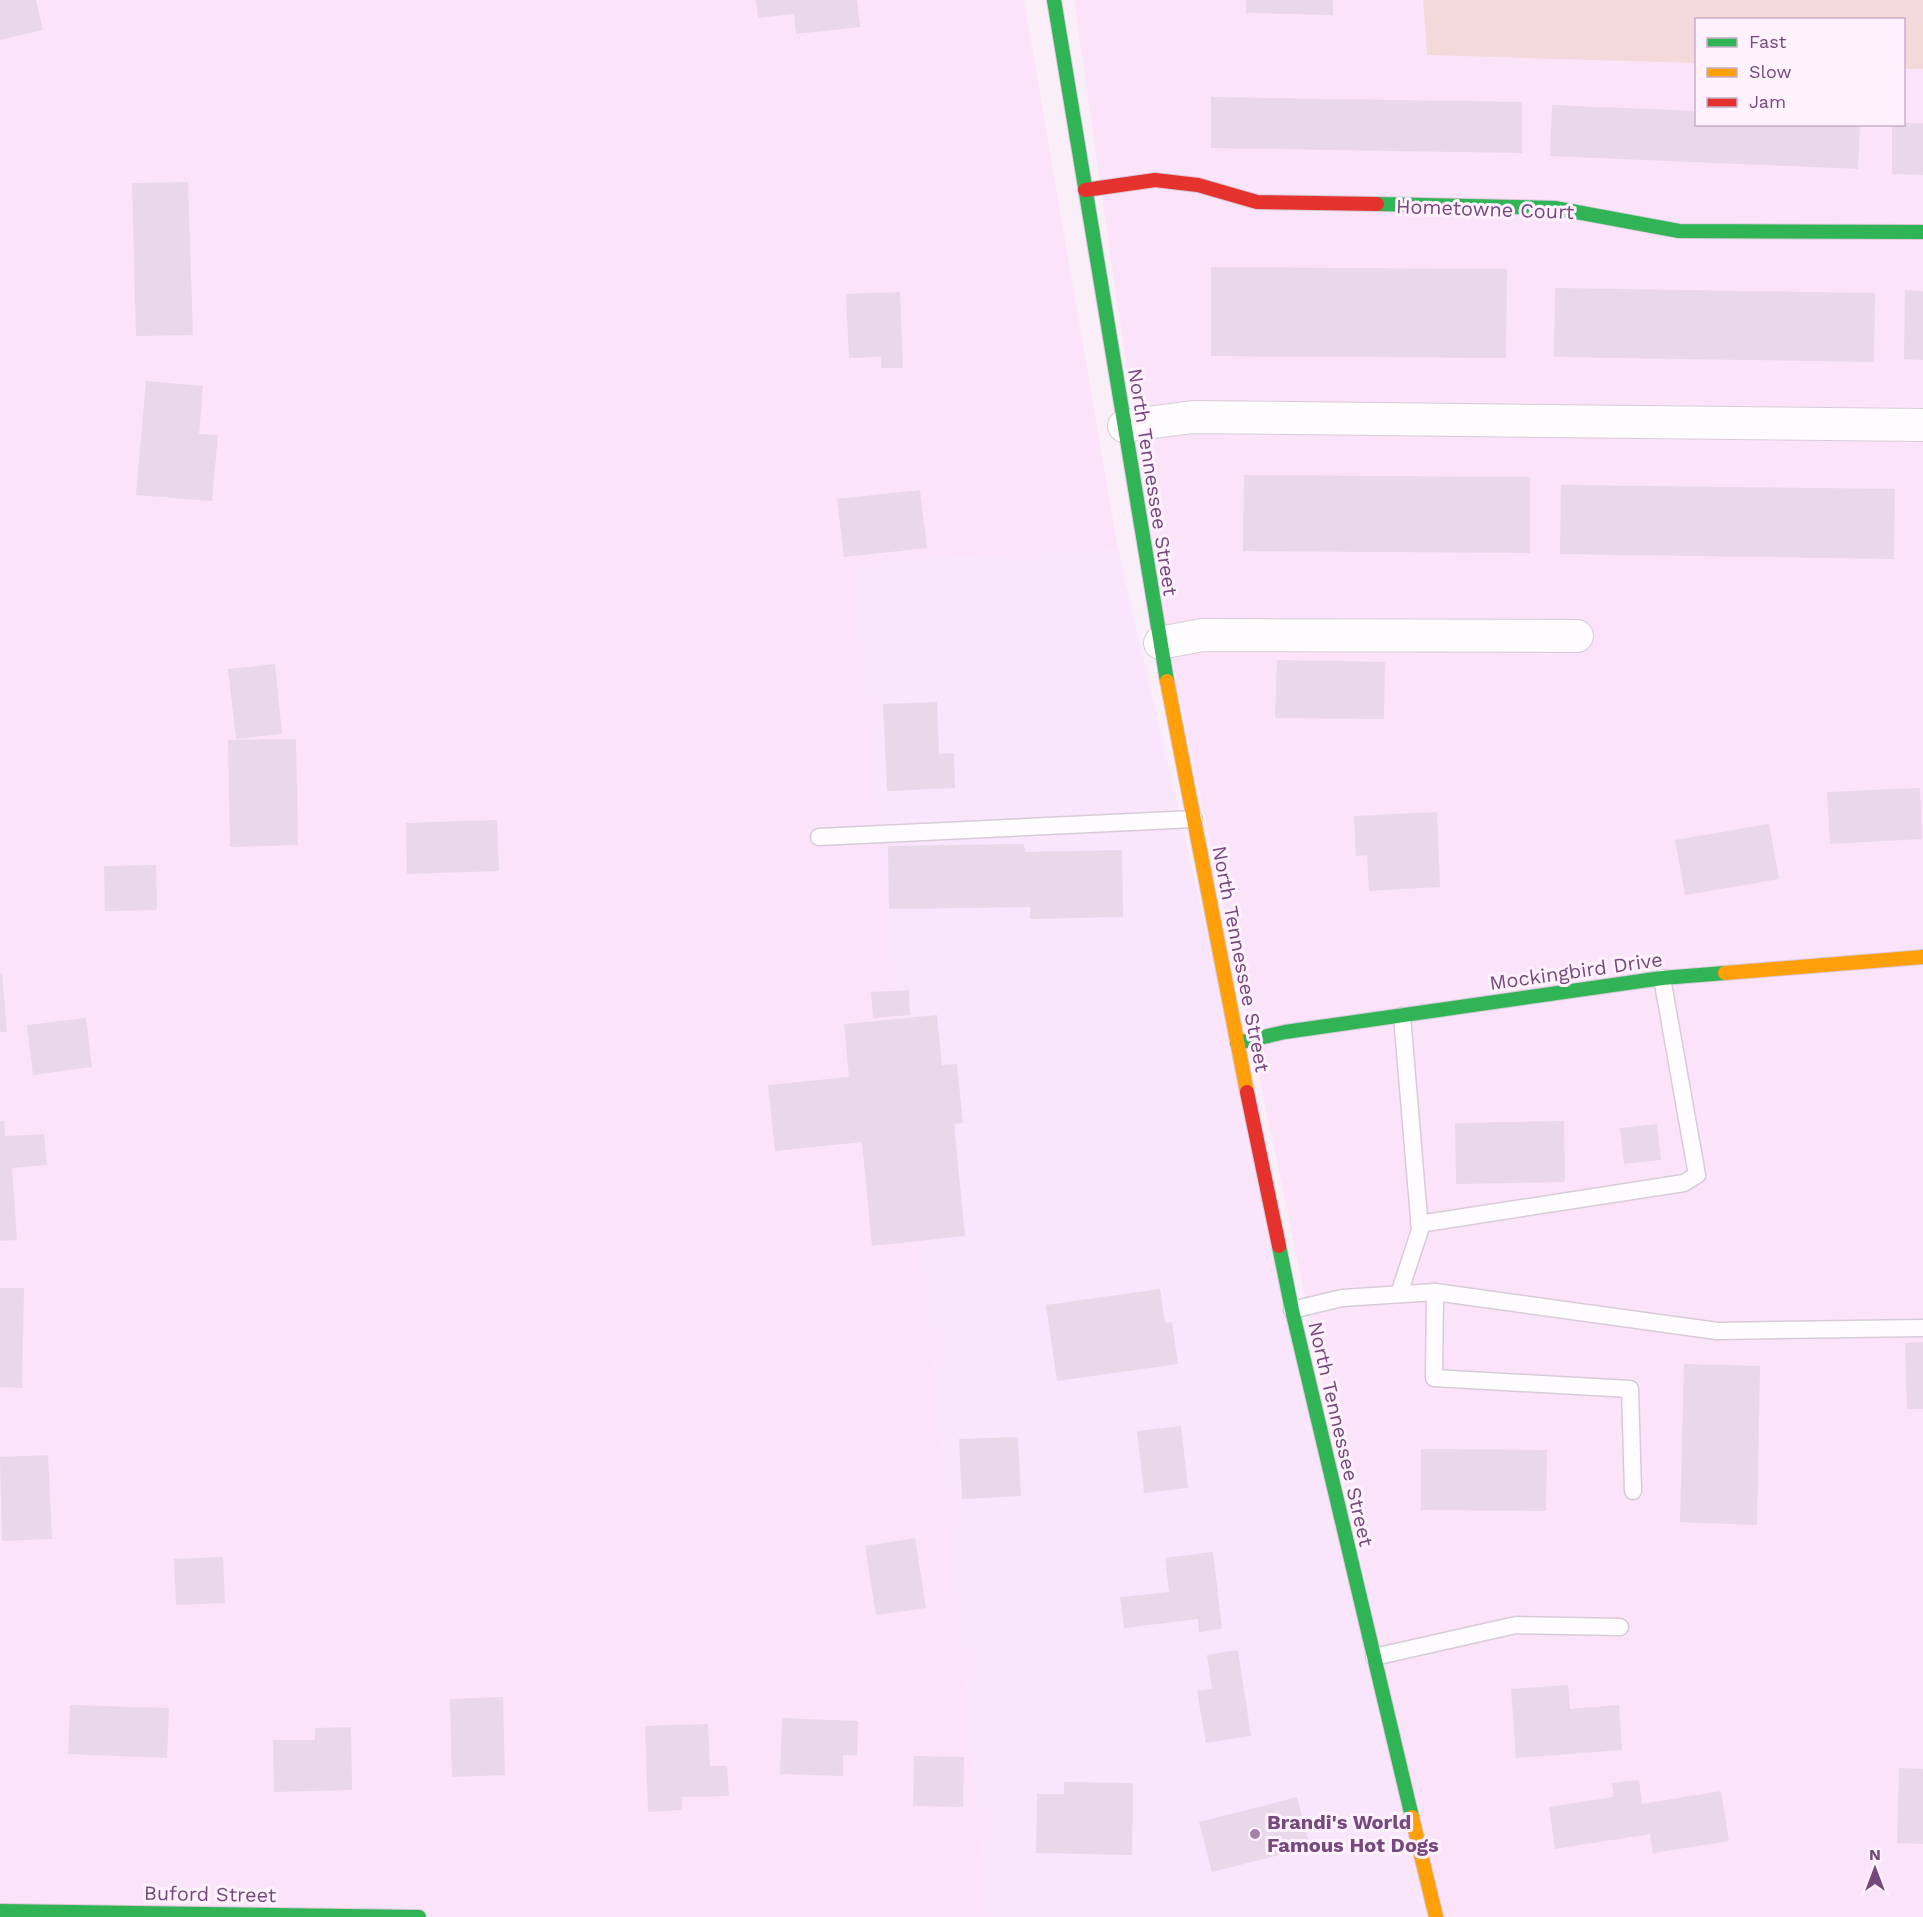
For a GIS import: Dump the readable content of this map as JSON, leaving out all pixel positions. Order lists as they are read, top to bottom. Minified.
{"streets":{"main road":["Hometowne Court","North Tennessee Street","Mockingbird Drive","Buford Street"]},"crossings":[["Hometowne Court","North Tennessee Street"],["North Tennessee Street","Mockingbird Drive"]],"places":["Brandi's World Famous Hot Dogs"],"legend":["Fast","Slow","Jam"],"north":"top"}
